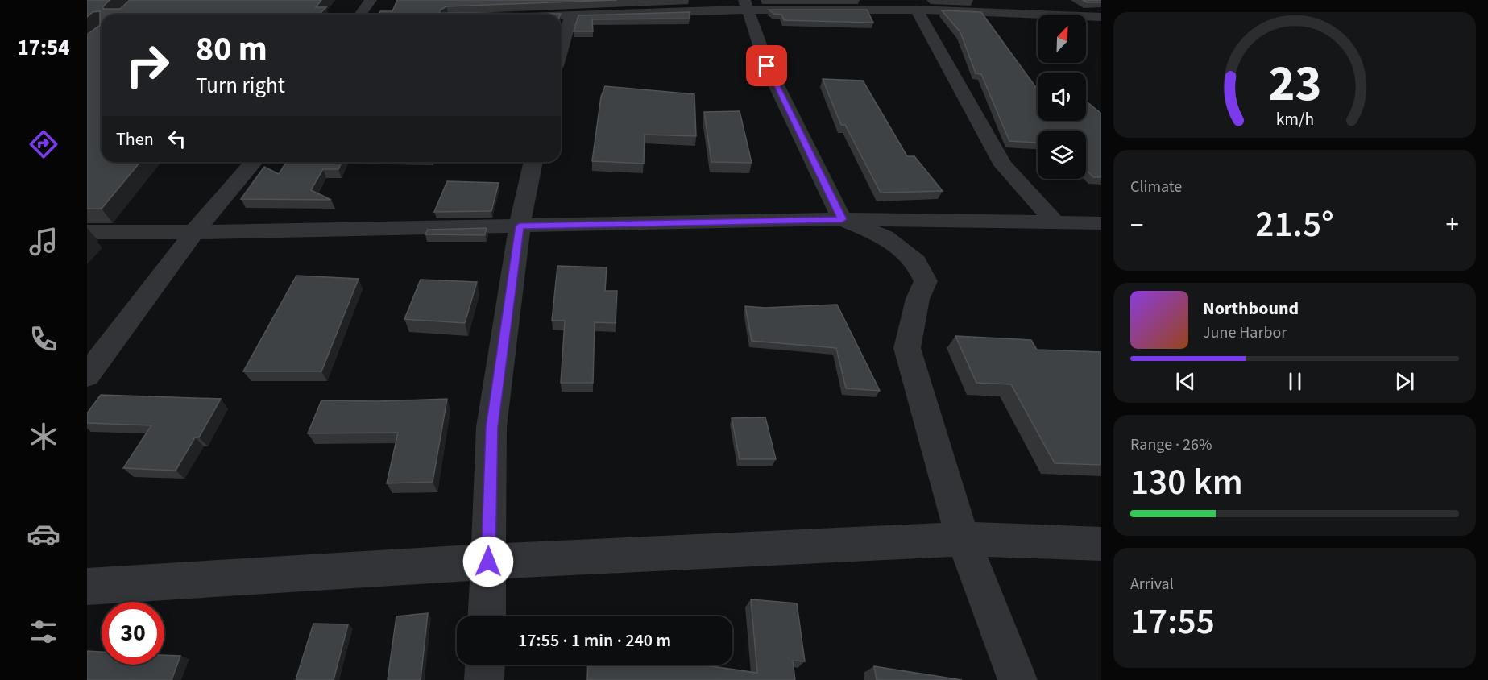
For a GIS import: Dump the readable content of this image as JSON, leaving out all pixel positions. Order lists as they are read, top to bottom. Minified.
{"north":"top right","page":{"tabs":"17:54","turn":["80 m","Turn right"],"then":"Then","tile":["Climate",["Range · 26%","130 km"],["Arrival","17:55"]],"heat":["−","21.5°","+"],"song":["Northbound","June Harbor"],"limit":"30","trip":"17:55 · 1 min · 240 m","gauge":["23","km/h"]}}
